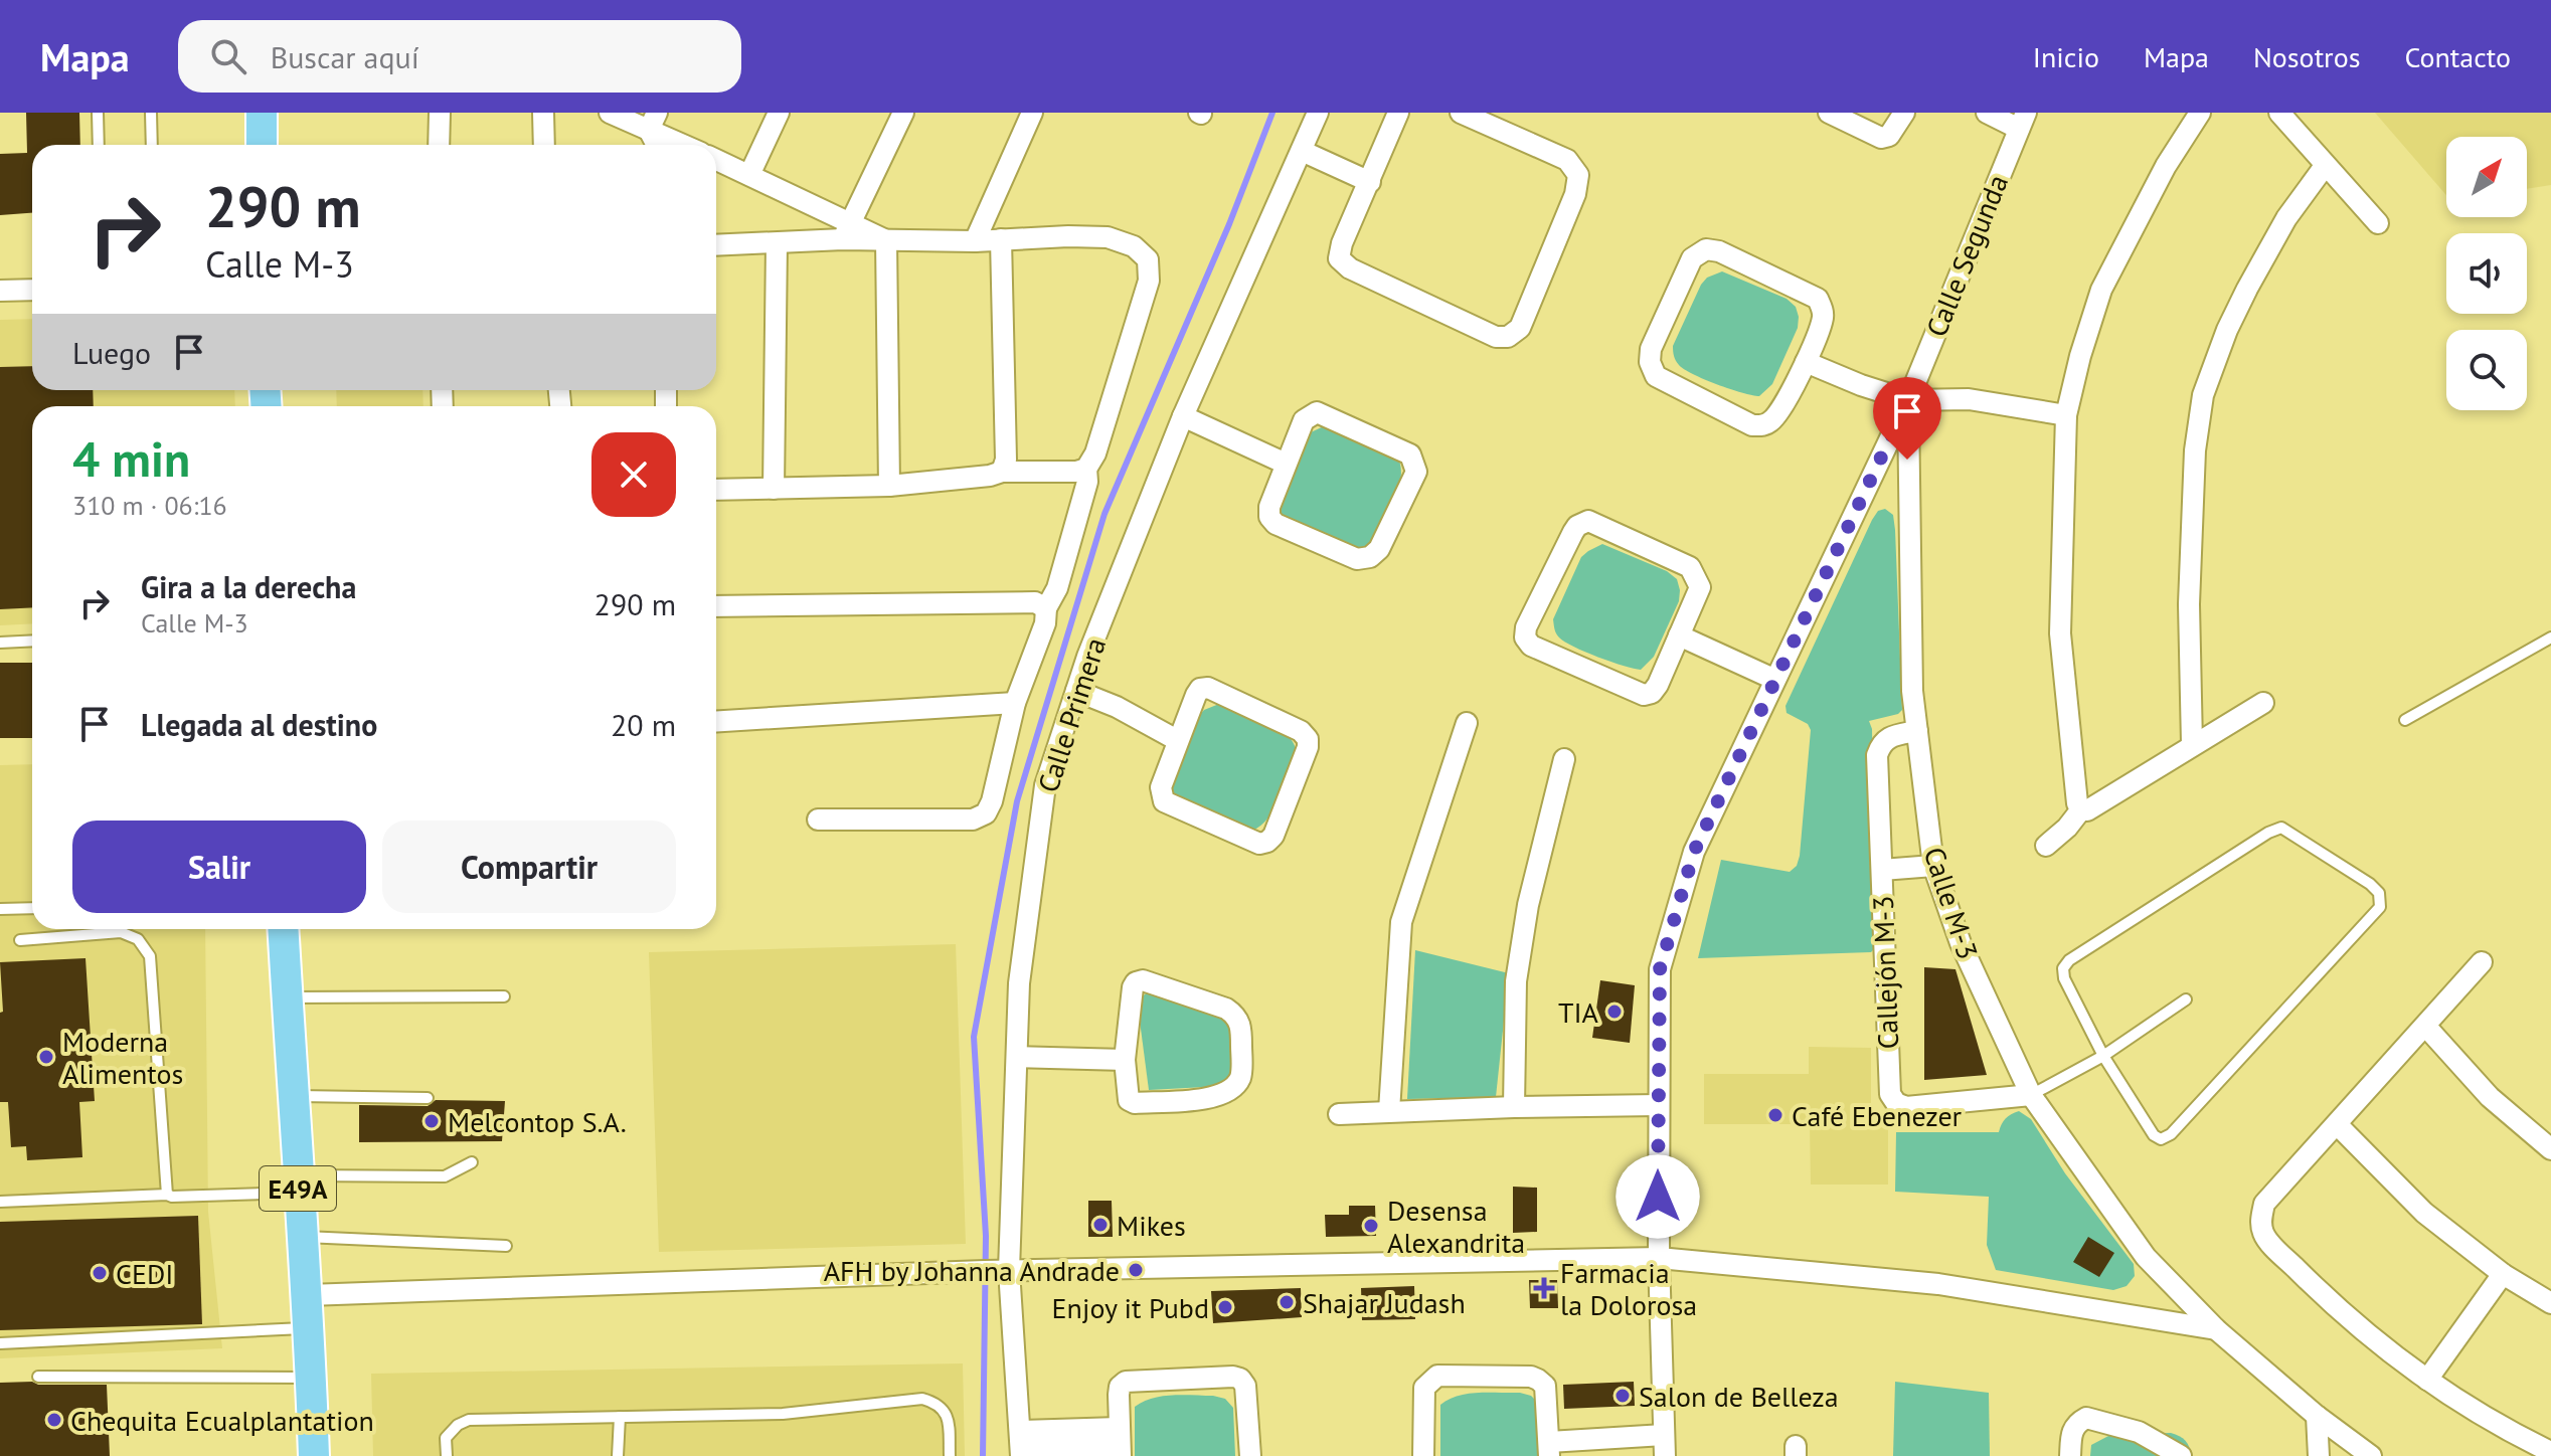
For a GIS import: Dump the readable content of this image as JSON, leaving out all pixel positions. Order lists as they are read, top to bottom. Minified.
{"streets":{"main road":["E49A"],"street":["Calle Segunda","Calle Primera","Calle M-3","Callejón M-3"]},"crossings":[["Calle Segunda","Calle M-3"],["Calle M-3","Callejón M-3"]],"places":{"other":["TIA","Moderna Alimentos","Café Ebenezer","Melcontop S.A.","Mikes","Desensa Alexandrita","AFH by Johanna Andrade","CEDI","Shajar Judash","Enjoy it Pubd","Salon de Belleza","Chequita Ecualplantation"],"health":["Farmacia la Dolorosa"]},"north":"top right","page":{"header":"Mapa","search":"Buscar aquí","nav":["Inicio","Mapa","Nosotros","Contacto"],"turn":["290 m","Calle M-3"],"then":"Luego","heading":["4 min","310 m · 06:16"],"list":[{"name":"Gira a la derecha","note":"Calle M-3","value":"290 m"},{"name":"Llegada al destino","value":"20 m"}],"buttons":["Salir","Compartir"]}}
